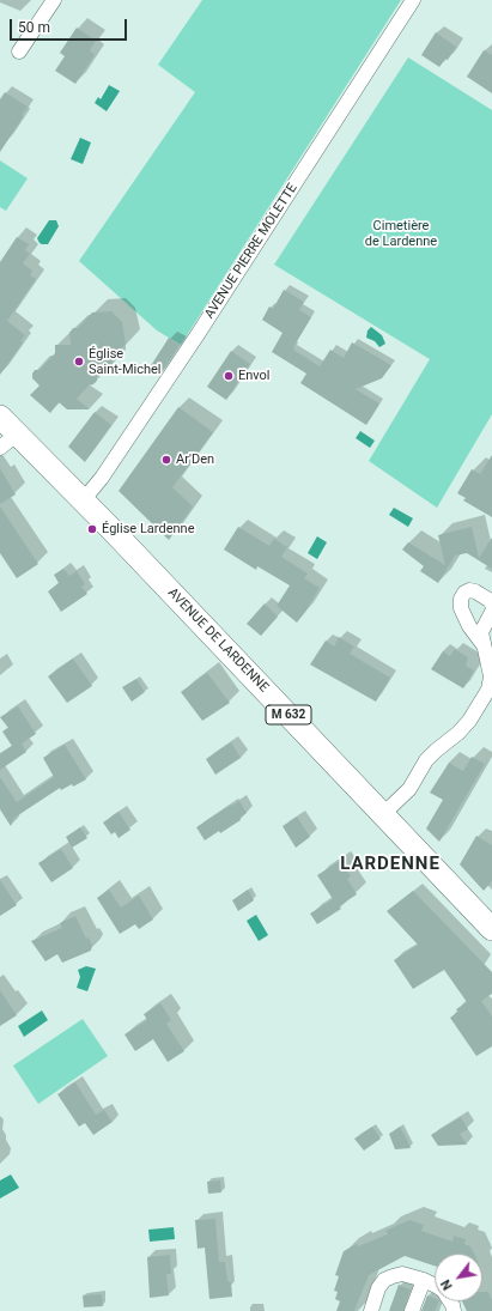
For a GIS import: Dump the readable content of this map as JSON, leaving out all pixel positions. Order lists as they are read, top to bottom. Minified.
{"streets":{"main road":["AVENUE DE LARDENNE","M 632"],"street":["AVENUE PIERRE MOLETTE"]},"crossings":[["AVENUE PIERRE MOLETTE","AVENUE DE LARDENNE"]],"districts":["LARDENNE"],"parks":["Cimetière de Lardenne"],"places":["Église Saint-Michel","Envol","Ar'Den","Église Lardenne"],"scale_bar":"50 m","north":"bottom left"}
